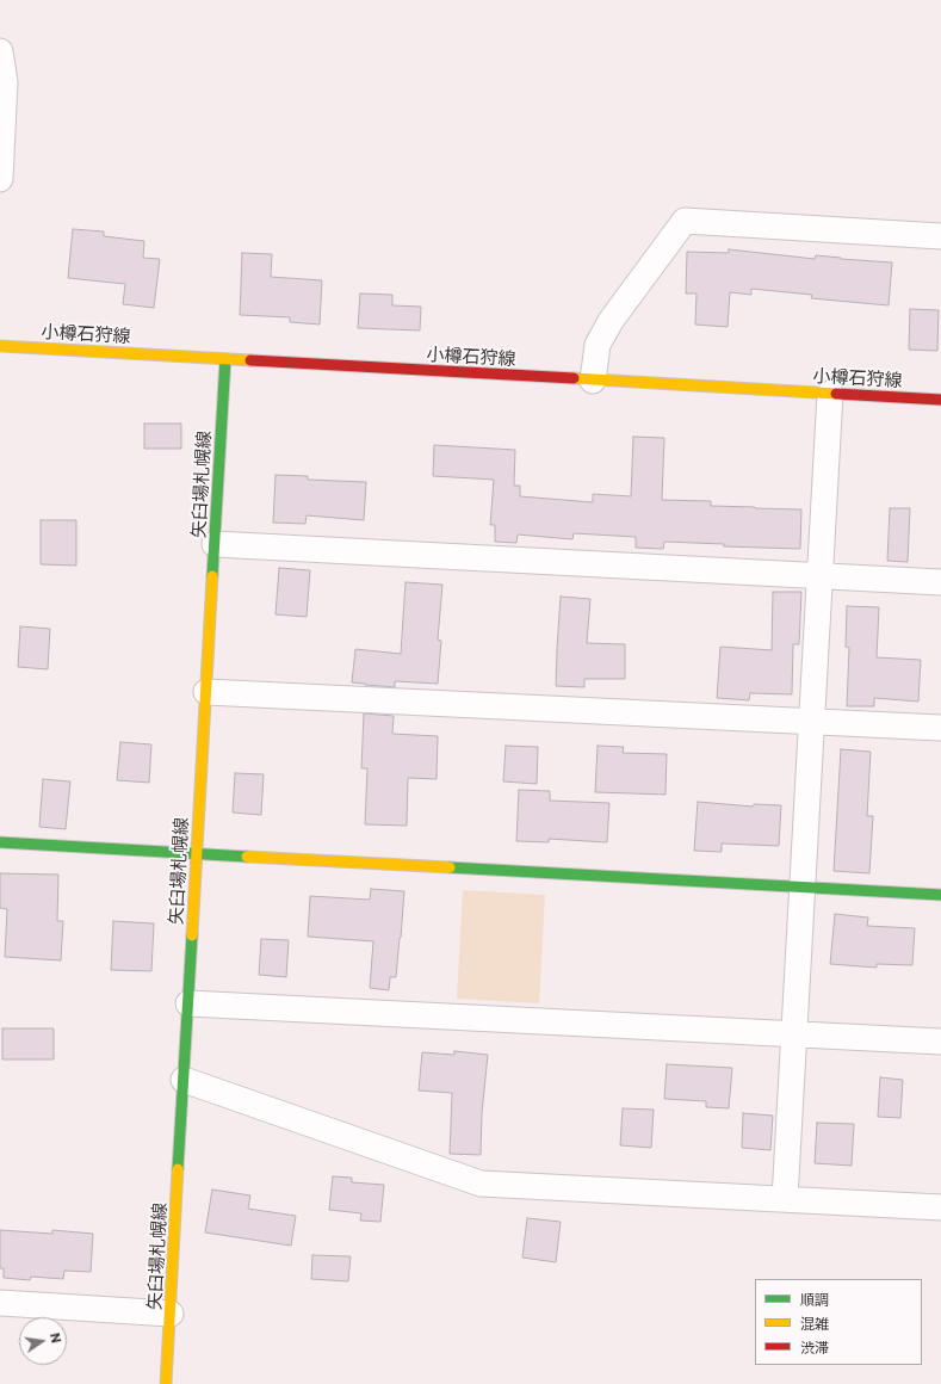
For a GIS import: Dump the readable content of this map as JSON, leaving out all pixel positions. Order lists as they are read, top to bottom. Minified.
{"streets":{"main road":["小樽石狩線","矢臼場札幌線"]},"crossings":[["小樽石狩線","矢臼場札幌線"]],"legend":["順調","混雑","渋滞"],"north":"right"}
